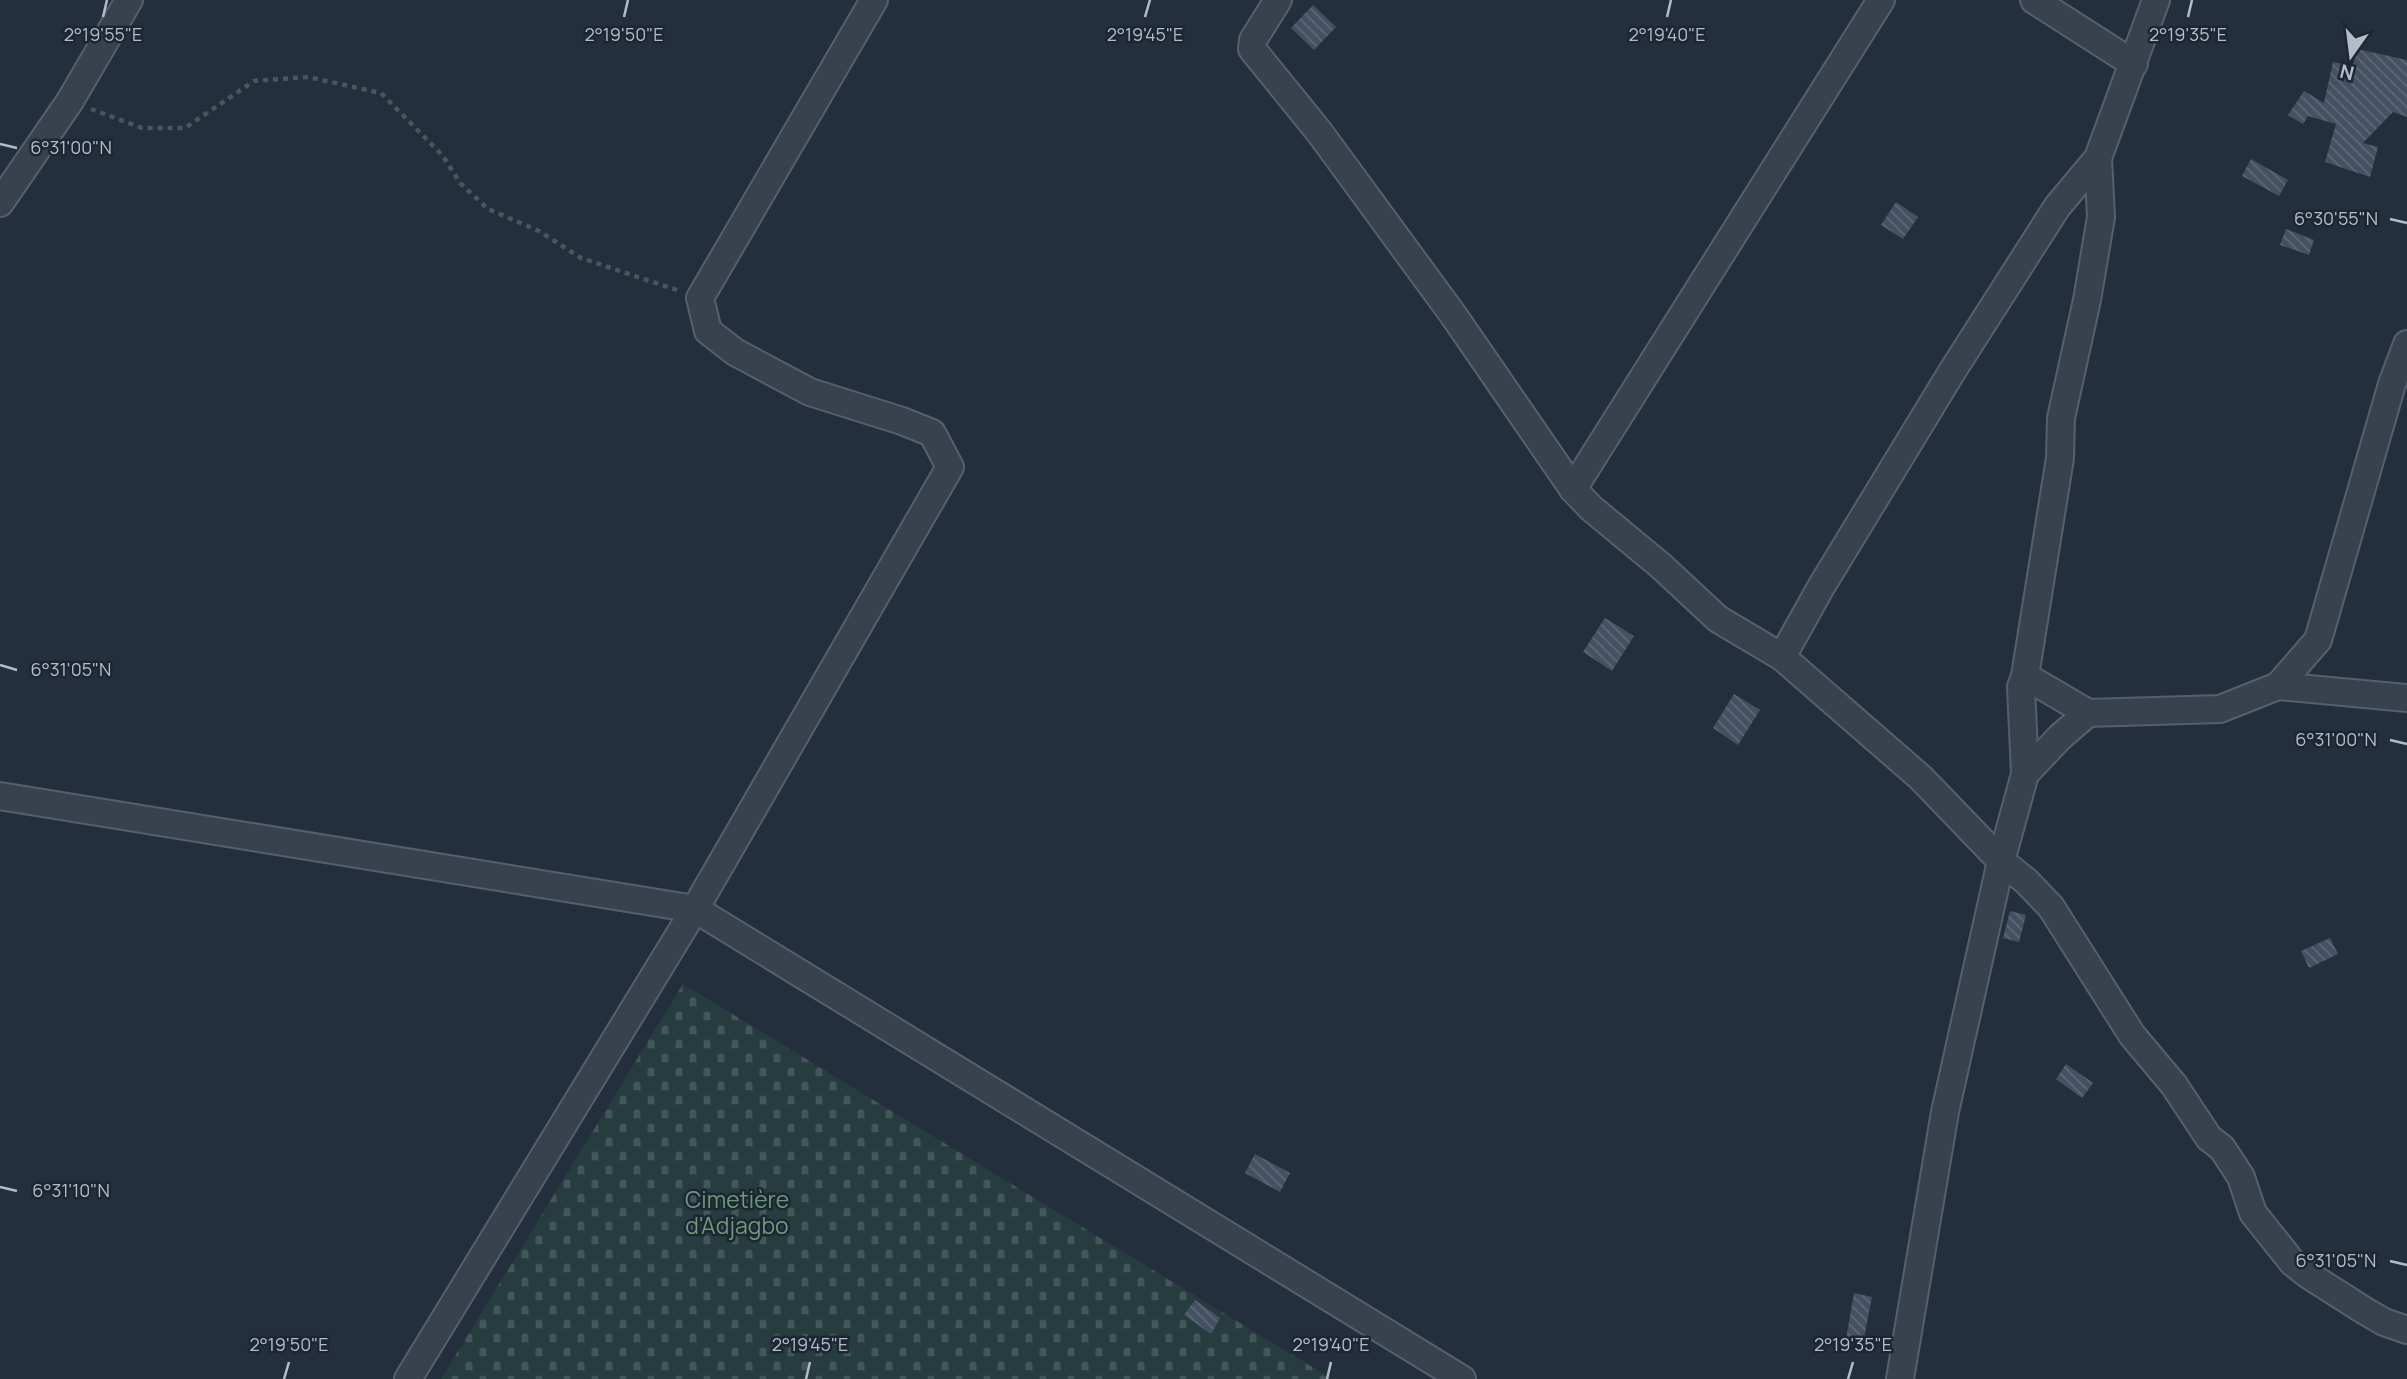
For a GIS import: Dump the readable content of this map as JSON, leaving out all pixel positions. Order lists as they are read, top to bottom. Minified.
{"parks":["Cimetière d'Adjagbo"],"north":"bottom","coordinates":["2°19'55\"E","2°19'50\"E","2°19'45\"E","2°19'40\"E","2°19'35\"E","6°31'00\"N","6°30'55\"N","6°31'05\"N","6°31'10\"N"]}
